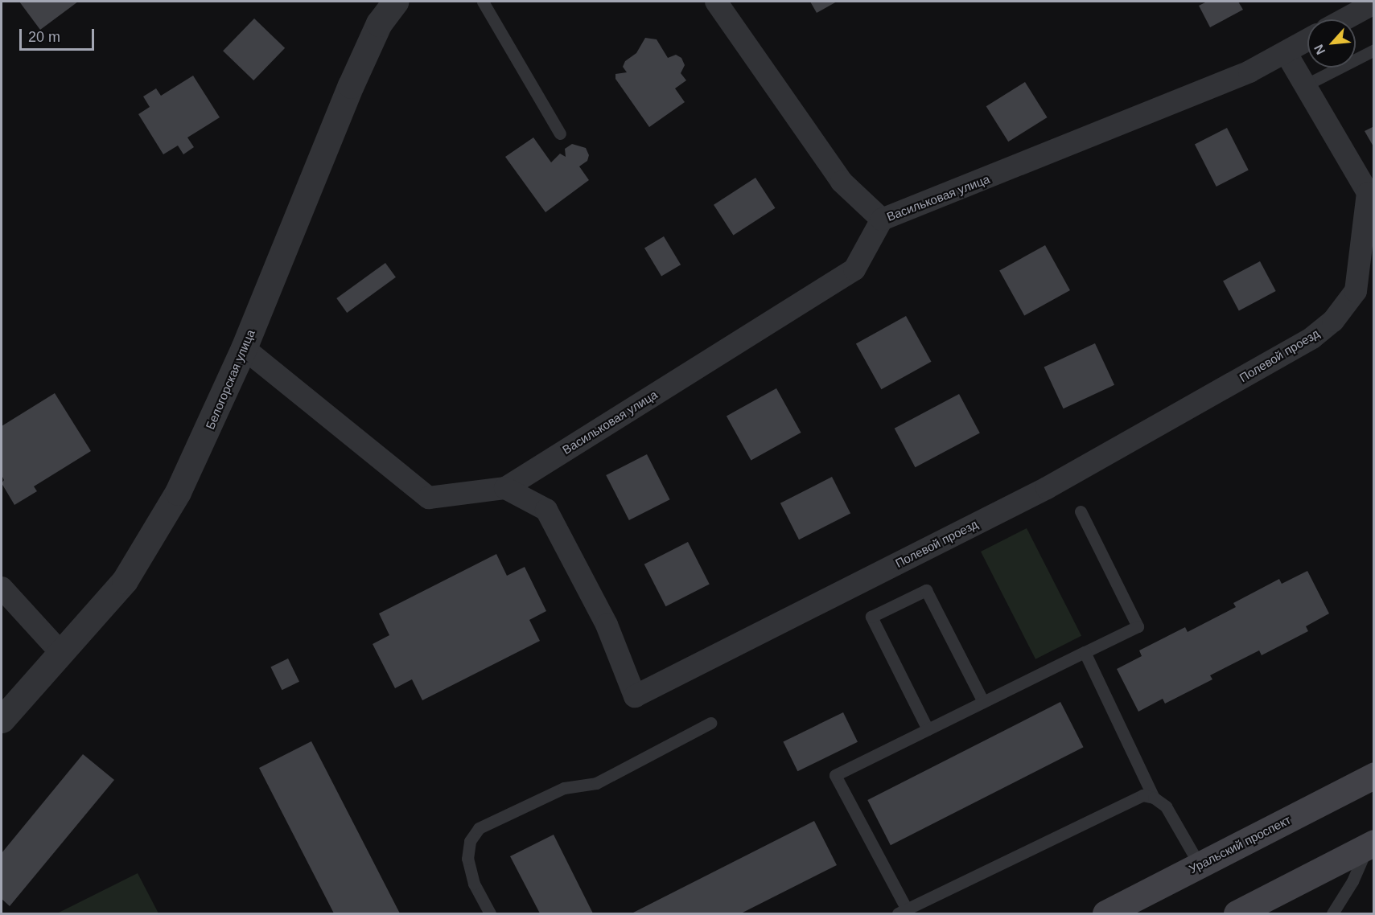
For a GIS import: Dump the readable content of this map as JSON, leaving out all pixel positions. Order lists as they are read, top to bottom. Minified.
{"streets":{"main road":["Уральский проспект"],"street":["Васильковая улица","Полевой проезд","Белогорская улица"]},"crossings":[["Васильковая улица","Полевой проезд"]],"scale_bar":"20 m","north":"bottom left"}
